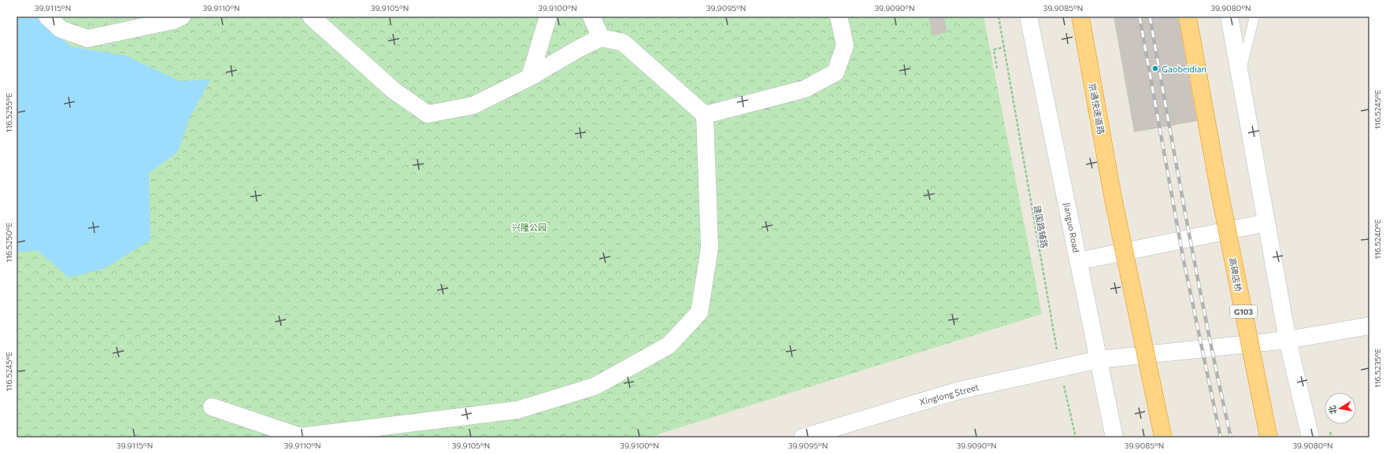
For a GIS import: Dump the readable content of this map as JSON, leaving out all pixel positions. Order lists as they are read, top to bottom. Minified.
{"streets":{"highway":["京通快速道路","高碑店桥","G103"],"street":["Jianguo Road","Xinglong Street"],"path":["建国路辅路"]},"crossings":[["建国路辅路","Xinglong Street"],["Jianguo Road","Xinglong Street"]],"parks":["兴隆公园"],"places":["Gaobeidian"],"north":"left","coordinates":["39.9115°N","39.9110°N","39.9105°N","39.9100°N","39.9095°N","39.9090°N","39.9085°N","39.9080°N","116.5245°E","116.5255°E","116.5240°E","116.5250°E","116.5235°E"]}
